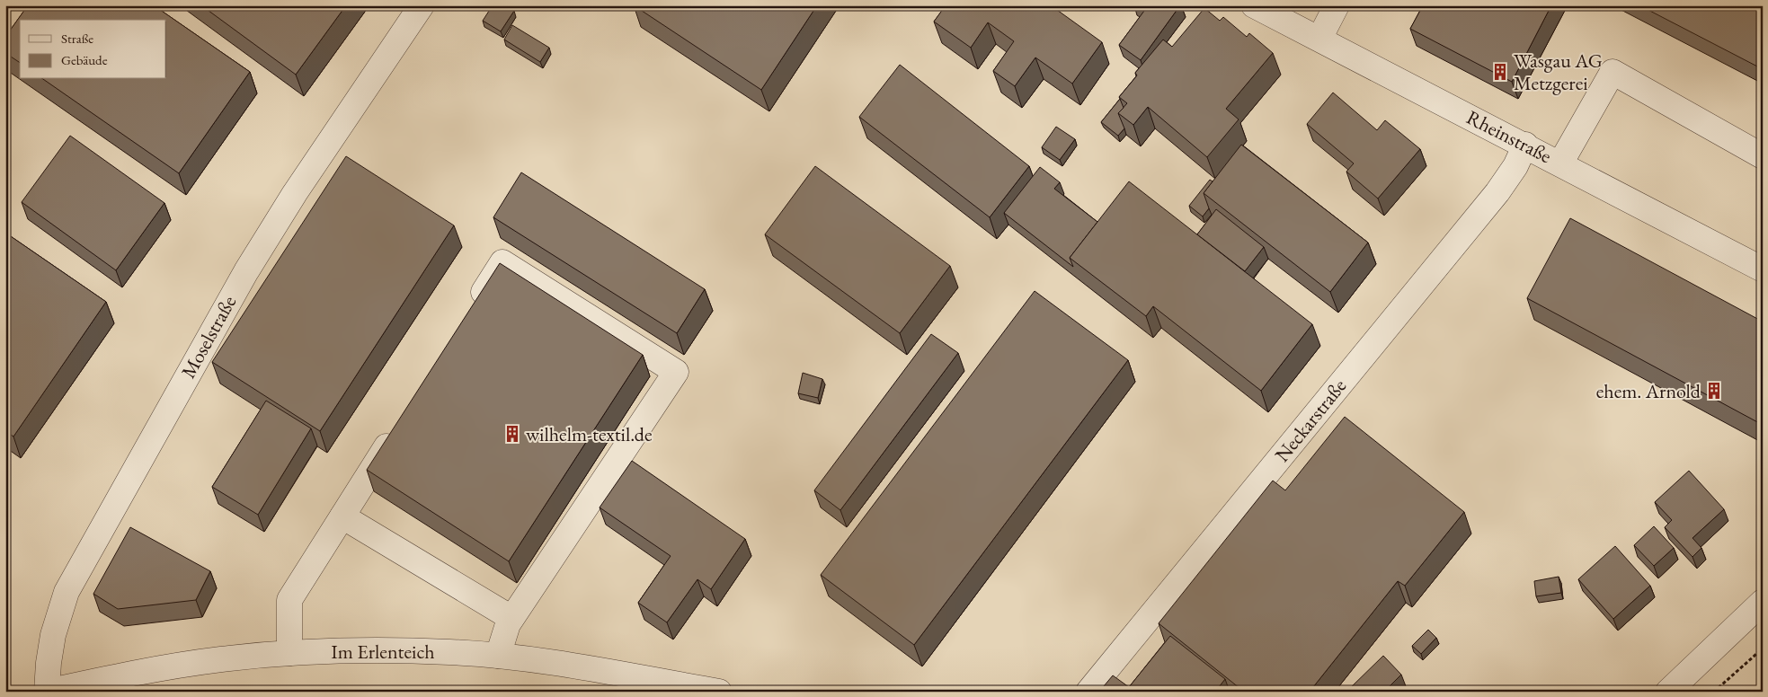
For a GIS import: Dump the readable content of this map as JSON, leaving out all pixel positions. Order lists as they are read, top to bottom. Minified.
{"streets":{"street":["Rheinstraße","Moselstraße","Neckarstraße","Im Erlenteich"]},"crossings":[["Rheinstraße","Neckarstraße"],["Moselstraße","Im Erlenteich"]],"places":{"building":["Wasgau AG Metzgerei","ehem. Arnold","wilhelm-textil.de"]},"legend":["Straße","Gebäude"]}
